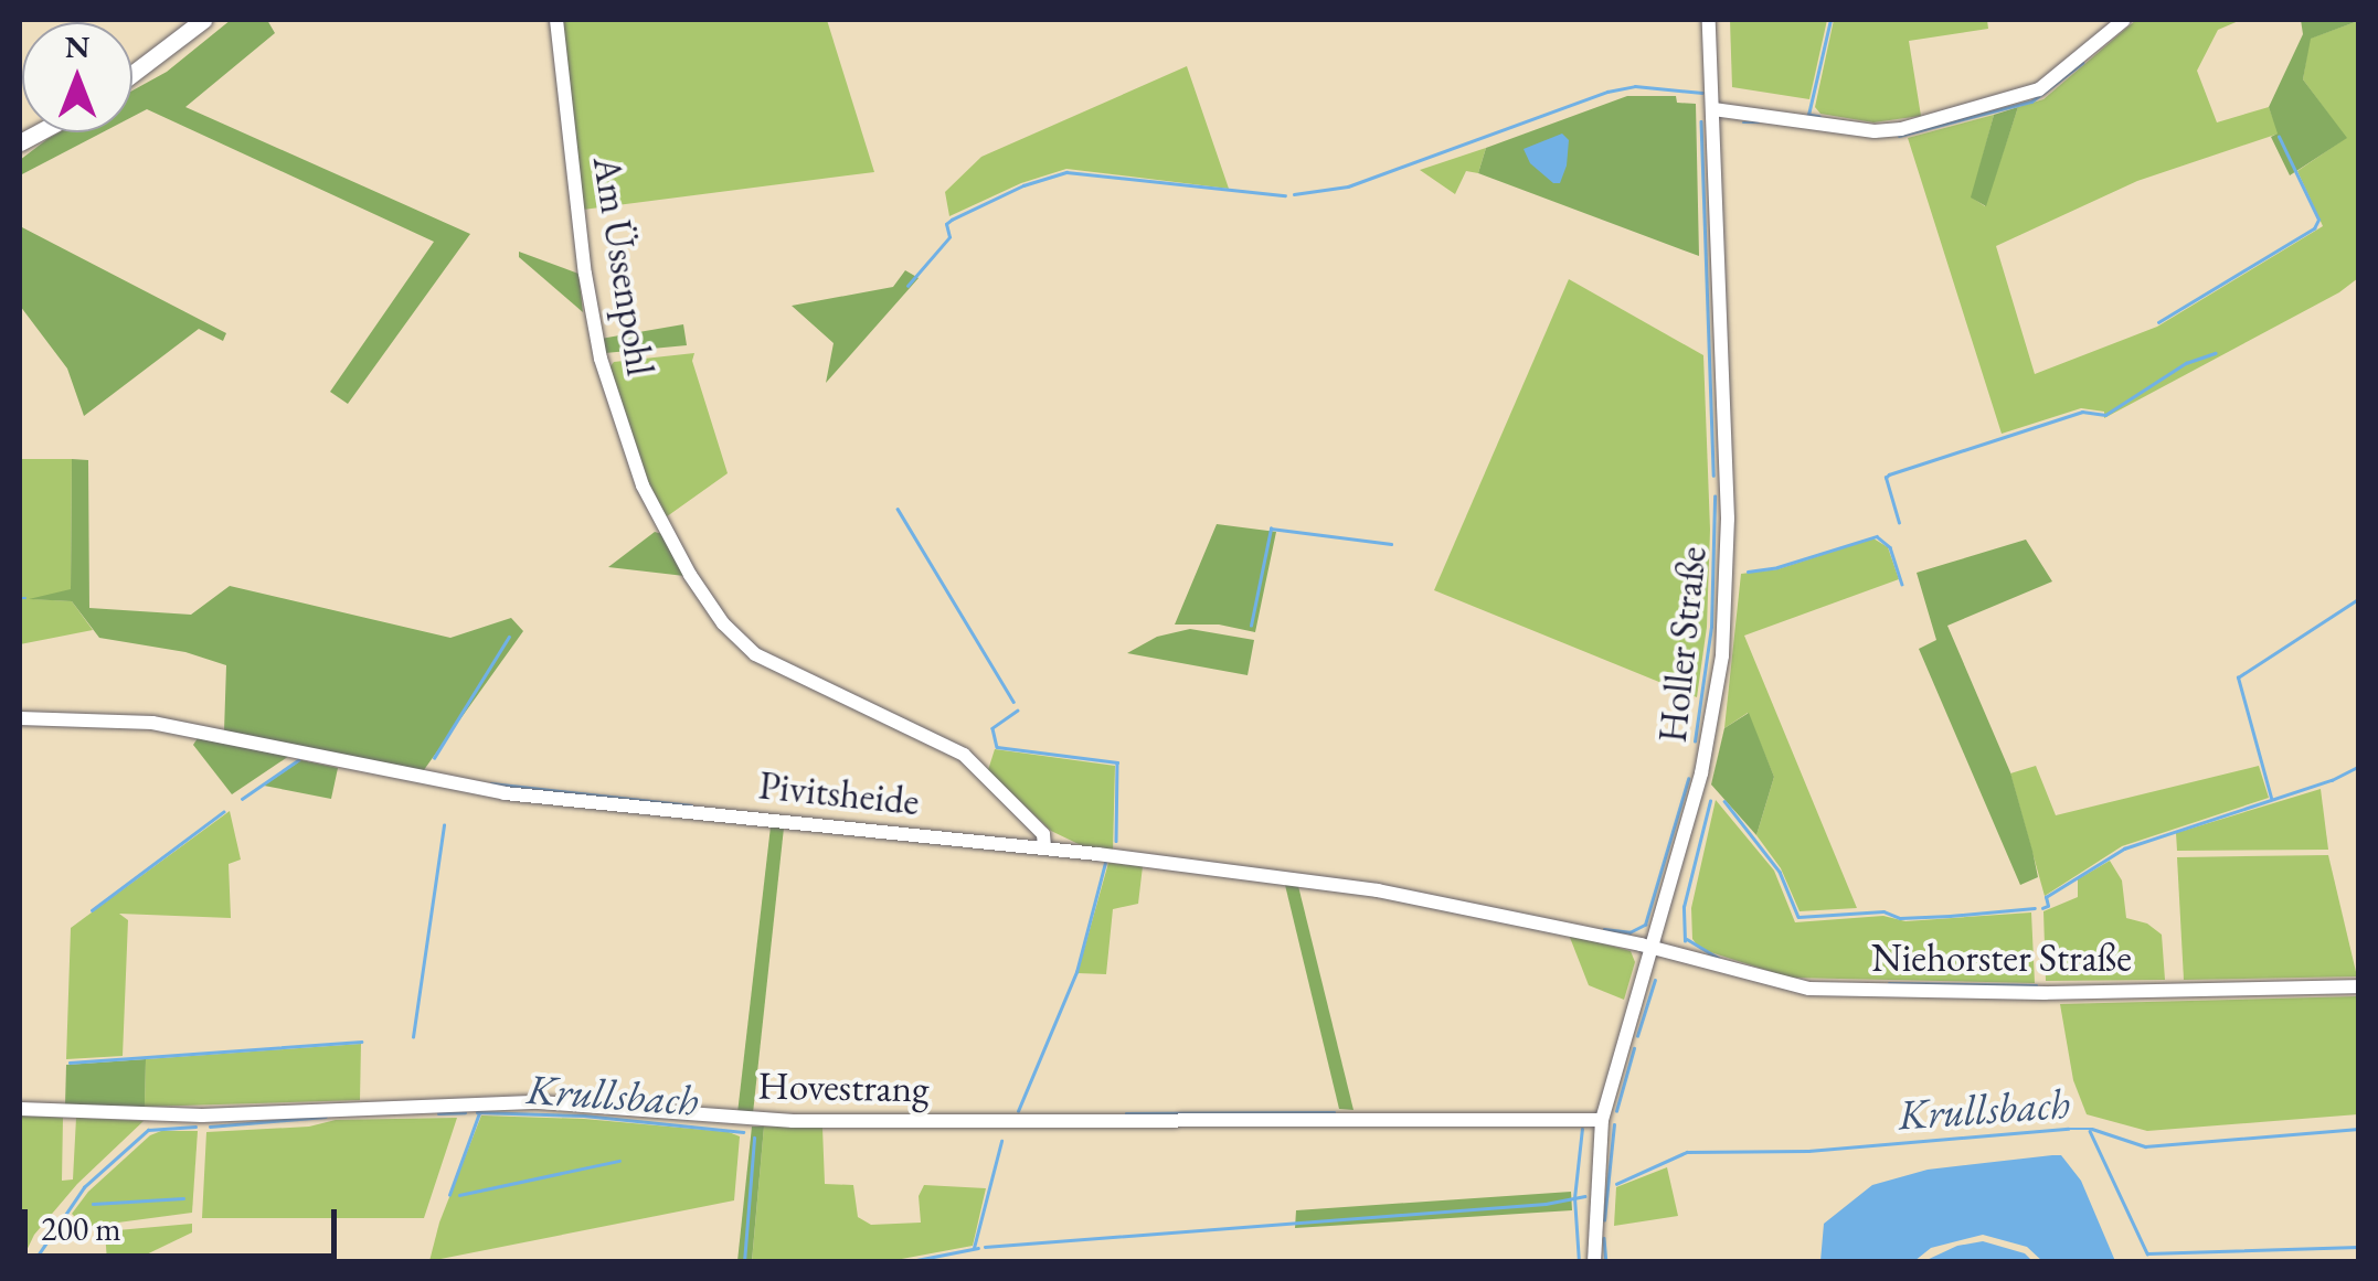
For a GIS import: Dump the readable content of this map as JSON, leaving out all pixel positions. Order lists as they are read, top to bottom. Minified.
{"streets":{"street":["Am Üssenpohl","Holler Straße","Pivitsheide","Niehorster Straße","Hovestrang"]},"crossings":[["Am Üssenpohl","Pivitsheide"],["Holler Straße","Pivitsheide"],["Holler Straße","Niehorster Straße"],["Holler Straße","Hovestrang"],["Pivitsheide","Niehorster Straße"]],"water":["Krullsbach"],"scale_bar":"200 m","north":"top"}
